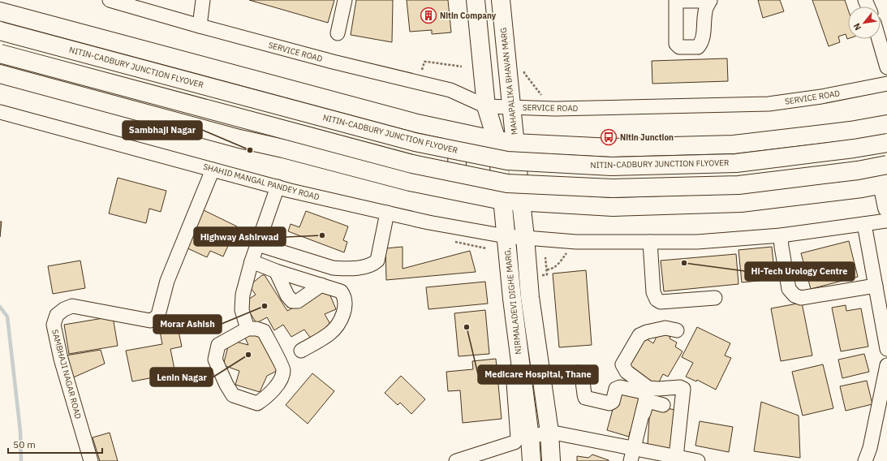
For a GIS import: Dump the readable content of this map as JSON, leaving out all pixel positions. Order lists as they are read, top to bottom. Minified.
{"streets":{"main road":["NITIN-CADBURY JUNCTION FLYOVER","MAHAPALIKA BHAVAN MARG","NIRMALADEVI DIGHE MARG,"],"street":["SERVICE ROAD","SHAHID MANGAL PANDEY ROAD","SAMBHAJI NAGAR ROAD"]},"crossings":[["SERVICE ROAD","MAHAPALIKA BHAVAN MARG"],["SHAHID MANGAL PANDEY ROAD","NIRMALADEVI DIGHE MARG,"],["SHAHID MANGAL PANDEY ROAD","SAMBHAJI NAGAR ROAD"]],"places":{"building":["Nitin Company"],"bus stop":["Nitin Junction"],"other":["Sambhaji Nagar","Highway Ashirwad","Hi-Tech Urology Centre","Morar Ashish","Medicare Hospital, Thane","Lenin Nagar"]},"scale_bar":"50 m","north":"bottom left"}
